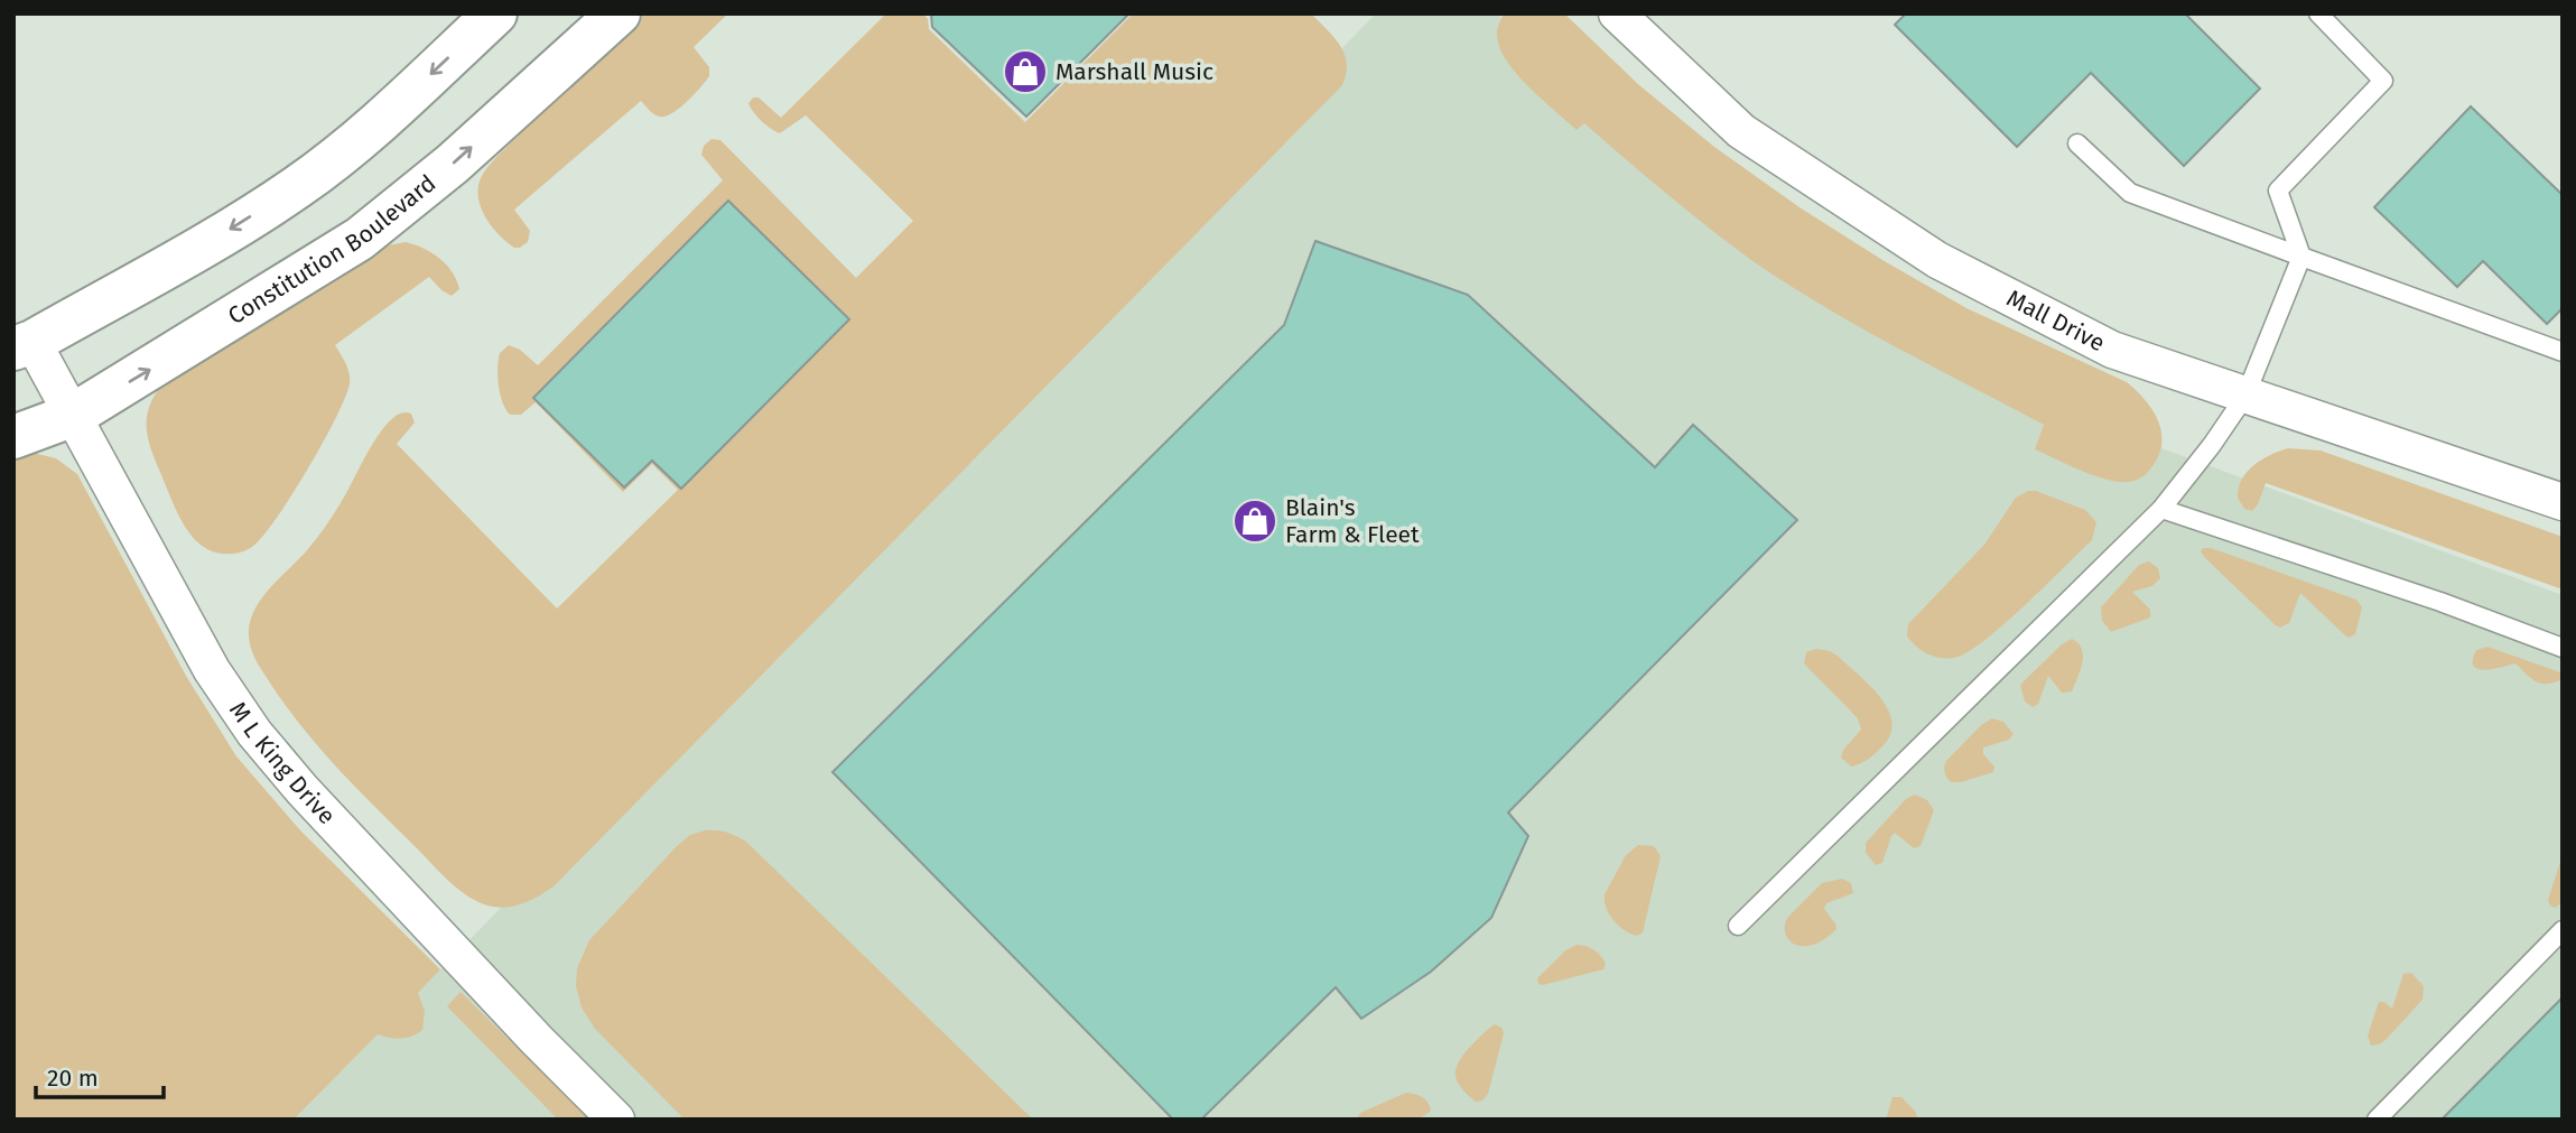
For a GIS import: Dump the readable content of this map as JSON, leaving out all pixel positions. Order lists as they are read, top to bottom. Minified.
{"streets":{"street":["Constitution Boulevard","Mall Drive","M L King Drive"]},"crossings":[["Constitution Boulevard","M L King Drive"]],"places":{"shop":["Marshall Music","Blain's Farm & Fleet"]},"scale_bar":"20 m"}
